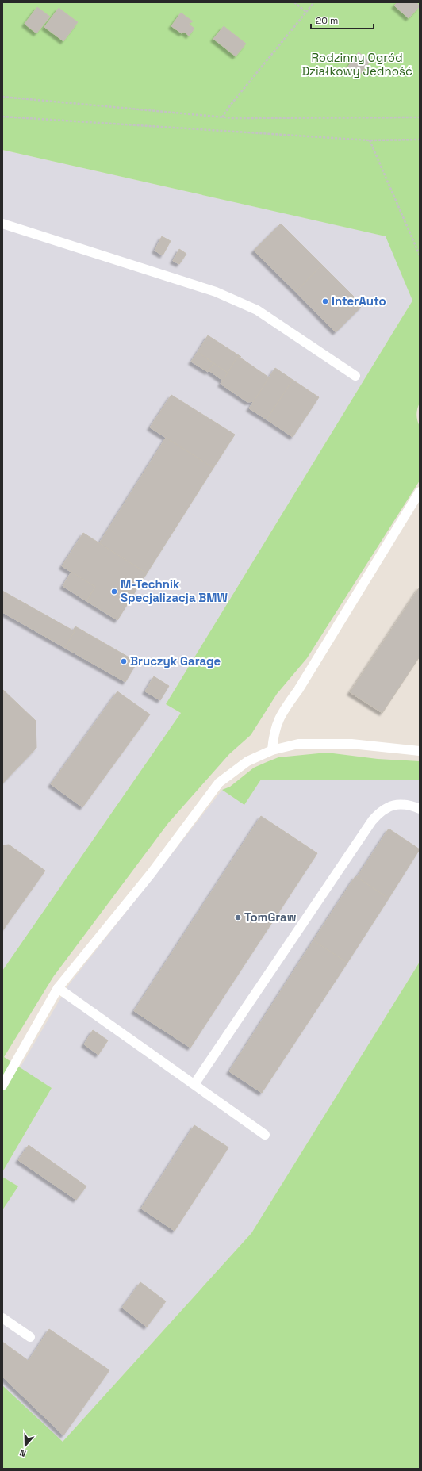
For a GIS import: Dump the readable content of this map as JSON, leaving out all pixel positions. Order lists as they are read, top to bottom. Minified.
{"parks":["Rodzinny Ogród Działkowy Jedność"],"places":["InterAuto","M-Technik Specjalizacja BMW","Bruczyk Garage","TomGraw"],"scale_bar":"20 m","north":"bottom"}
